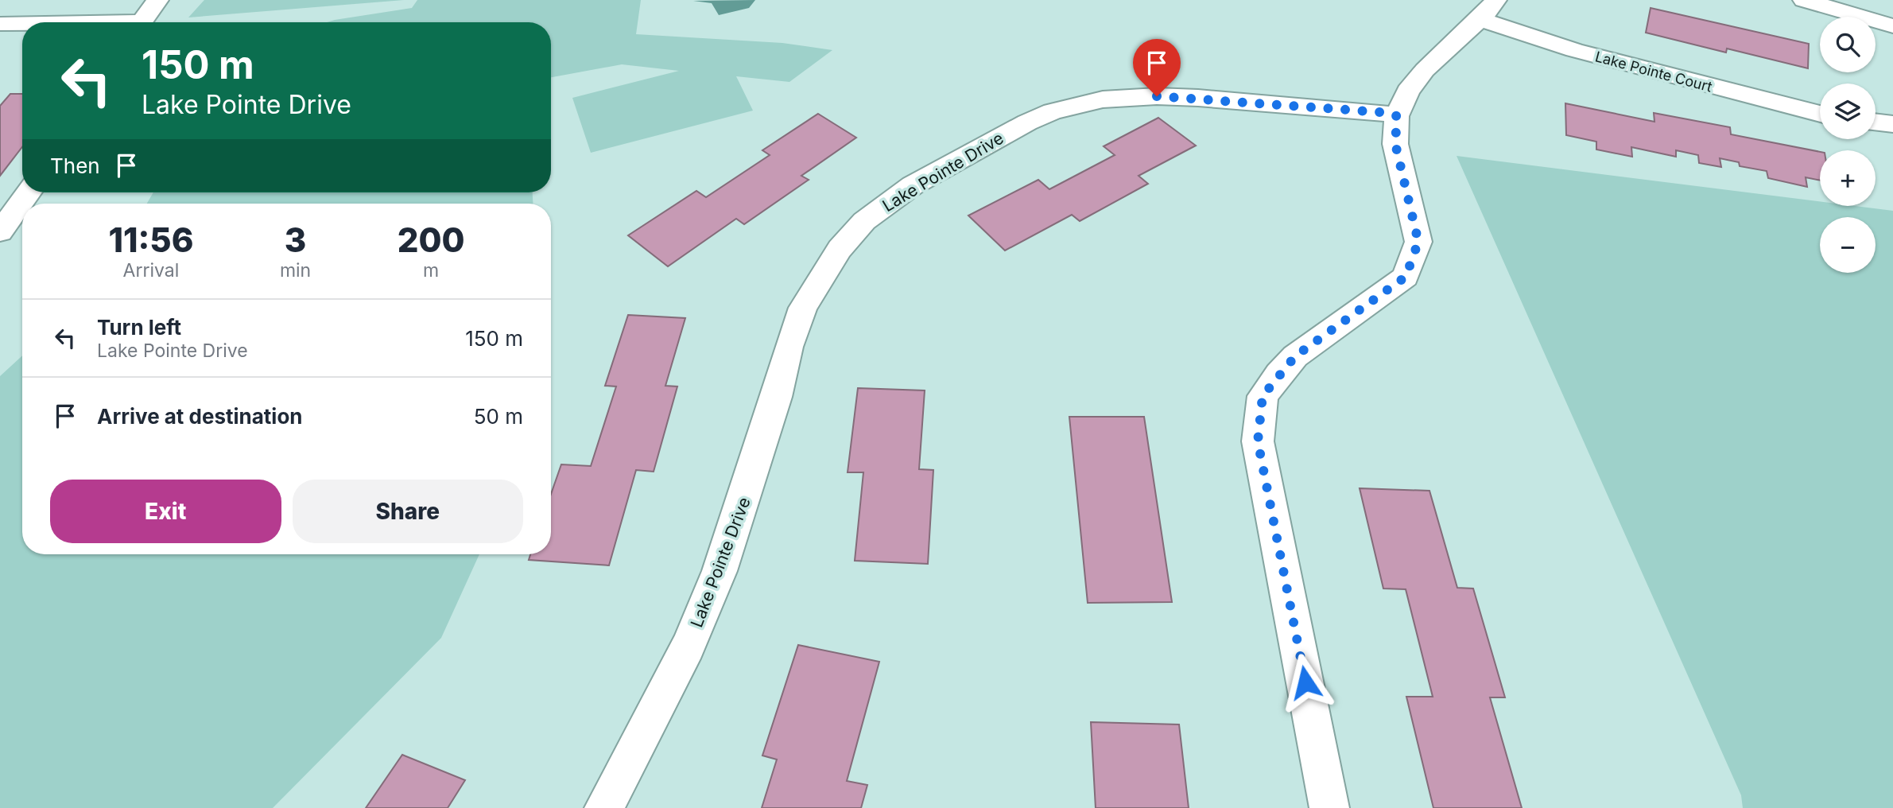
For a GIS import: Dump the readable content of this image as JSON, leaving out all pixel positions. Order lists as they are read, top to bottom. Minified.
{"streets":{"street":["Lake Pointe Court","Lake Pointe Drive"]},"page":{"map_buttons":["+","−"],"turn":["150 m","Lake Pointe Drive"],"then":"Then","eta":["11:56","Arrival","3","min","200","m"],"list":[{"name":"Turn left","note":"Lake Pointe Drive","value":"150 m"},{"name":"Arrive at destination","value":"50 m"}],"buttons":["Exit","Share"]}}
